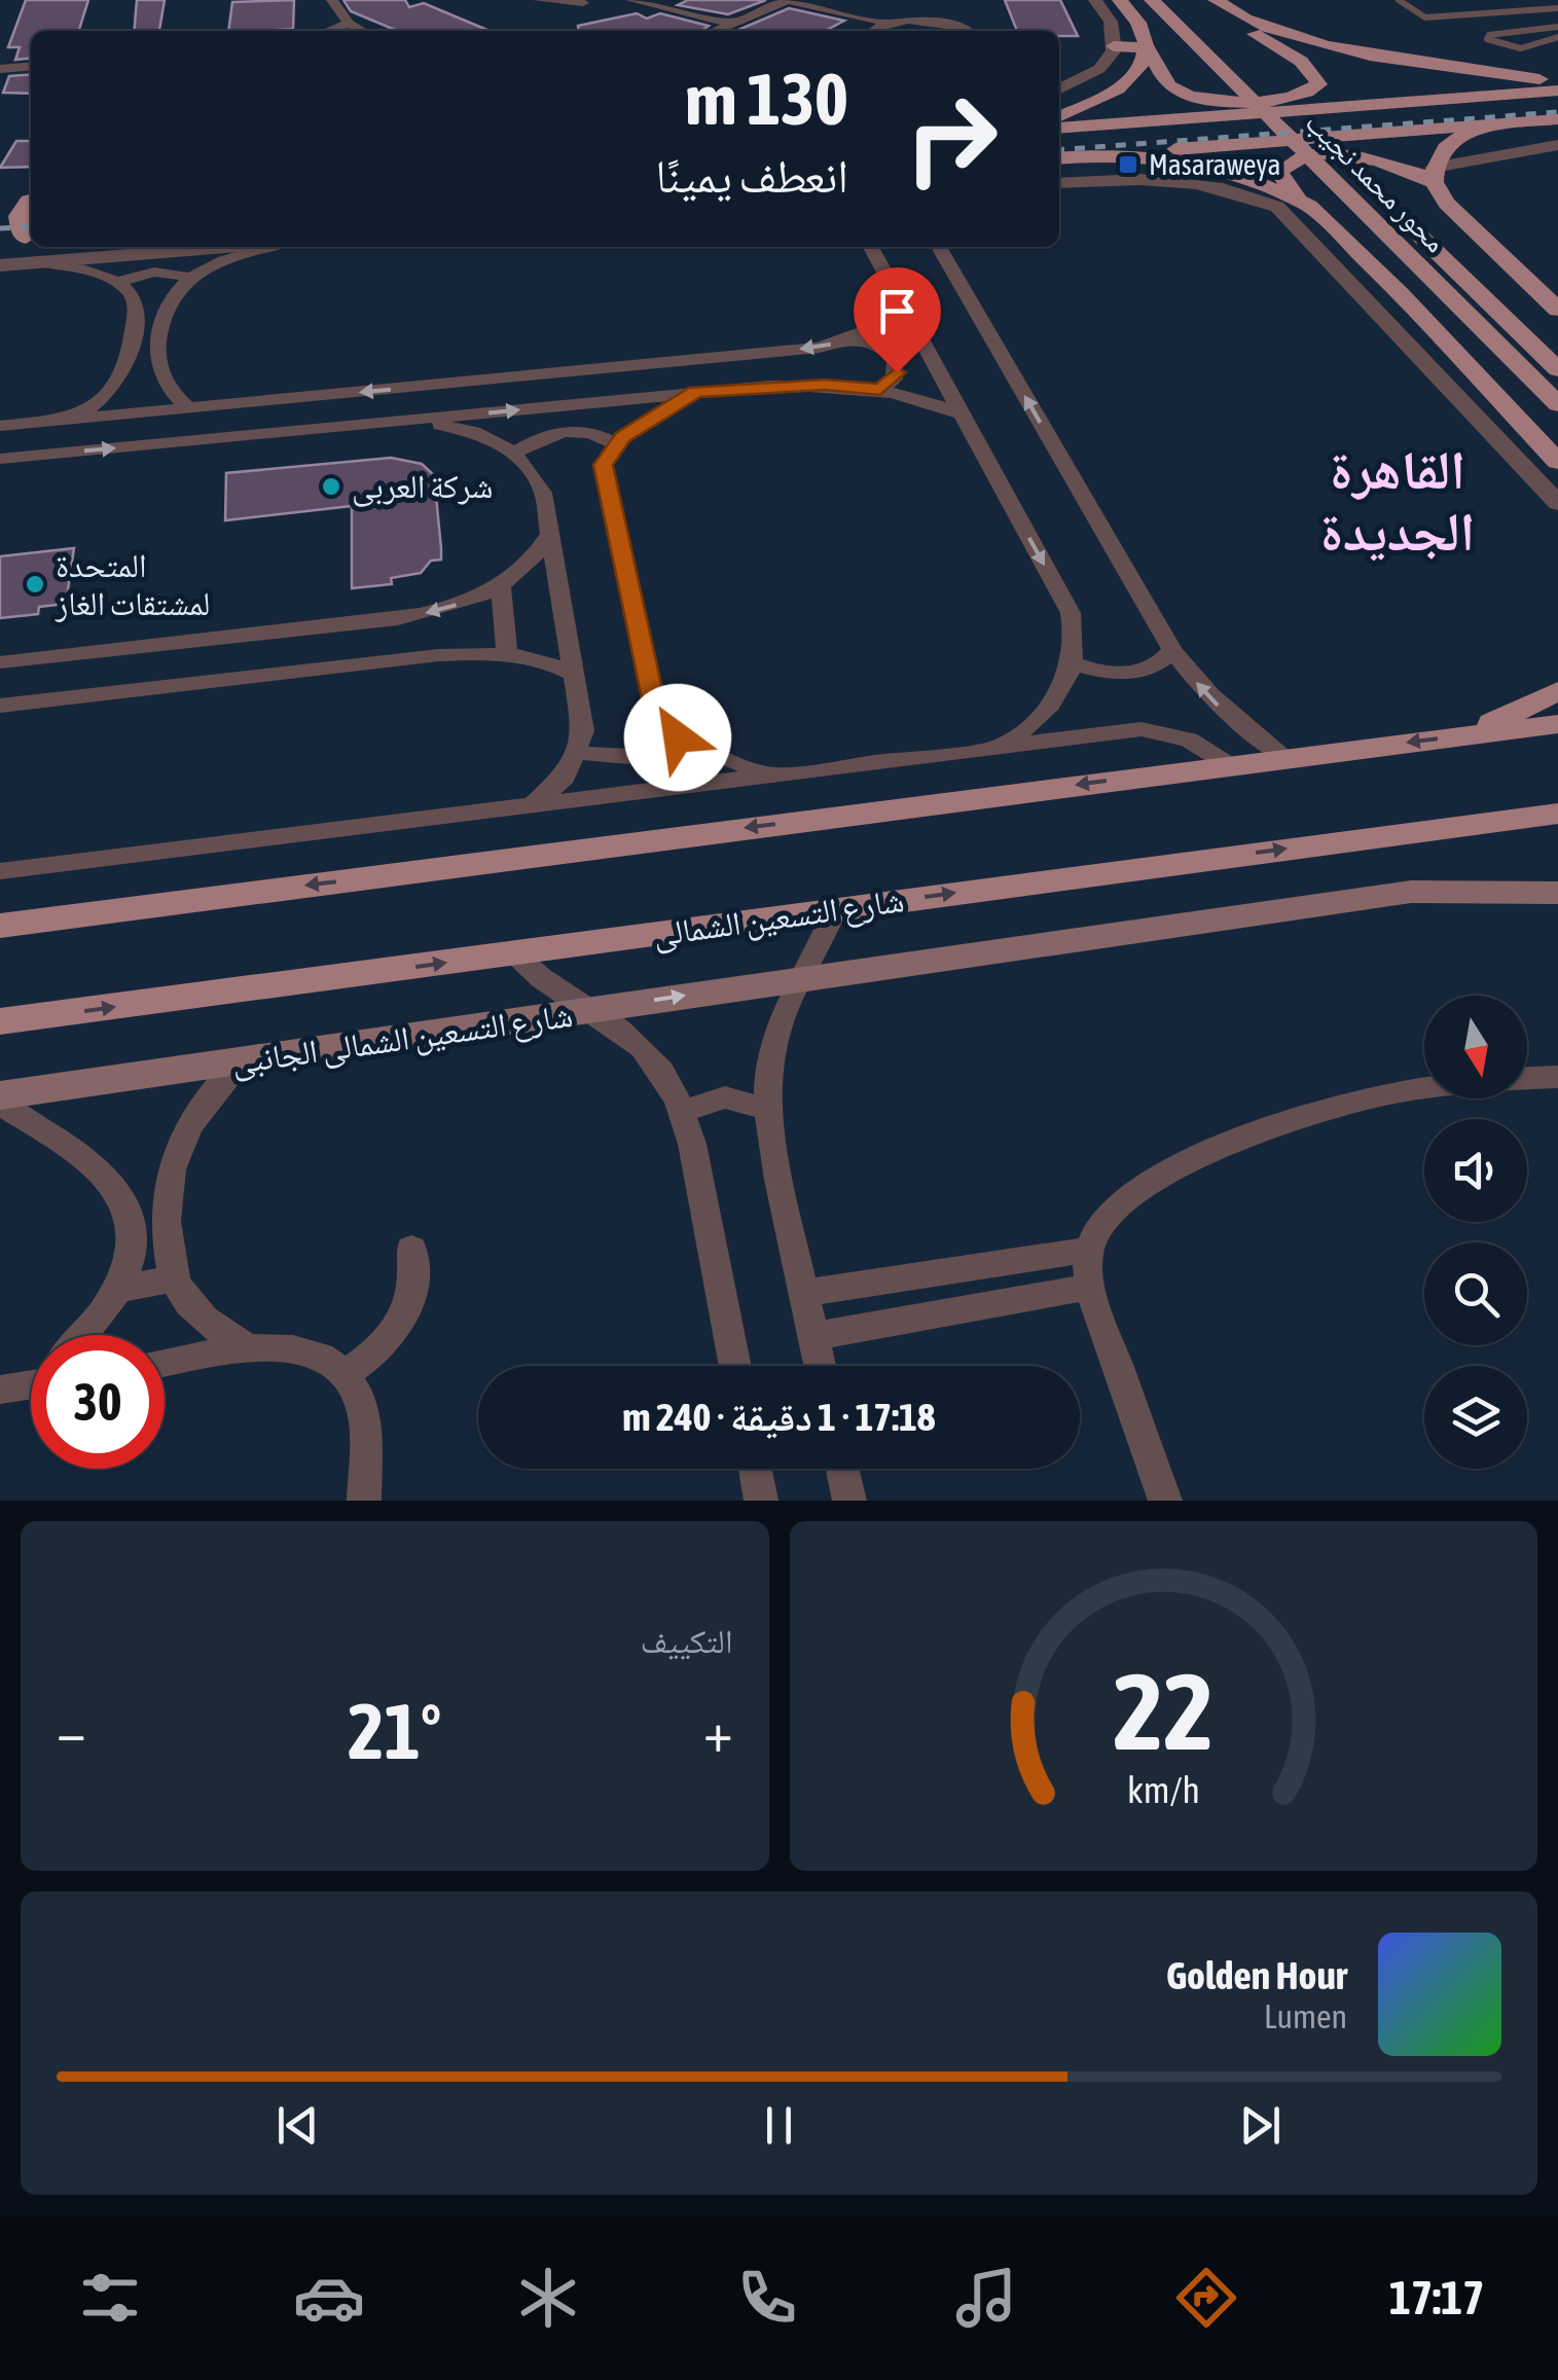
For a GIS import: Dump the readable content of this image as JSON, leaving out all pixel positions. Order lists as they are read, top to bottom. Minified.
{"streets":{"main road":["محور محمد نجيب","شارع التسعين الشمالى","شارع التسعين الشمالى الجانبى"]},"districts":["القاهرة الجديدة"],"places":{"transit":["Masaraweya"],"other":["شركة العربى","المتحدة لمشتقات الغاز"]},"north":"bottom","page":{"turn":["130 m","انعطف يمينًا"],"limit":"30","trip":"17:18 · 1 دقيقة · 240 m","tile":"التكييف","heat":["−","21°","+"],"song":["Golden Hour","Lumen"],"tabs":"17:17","gauge":["22","km/h"]}}
